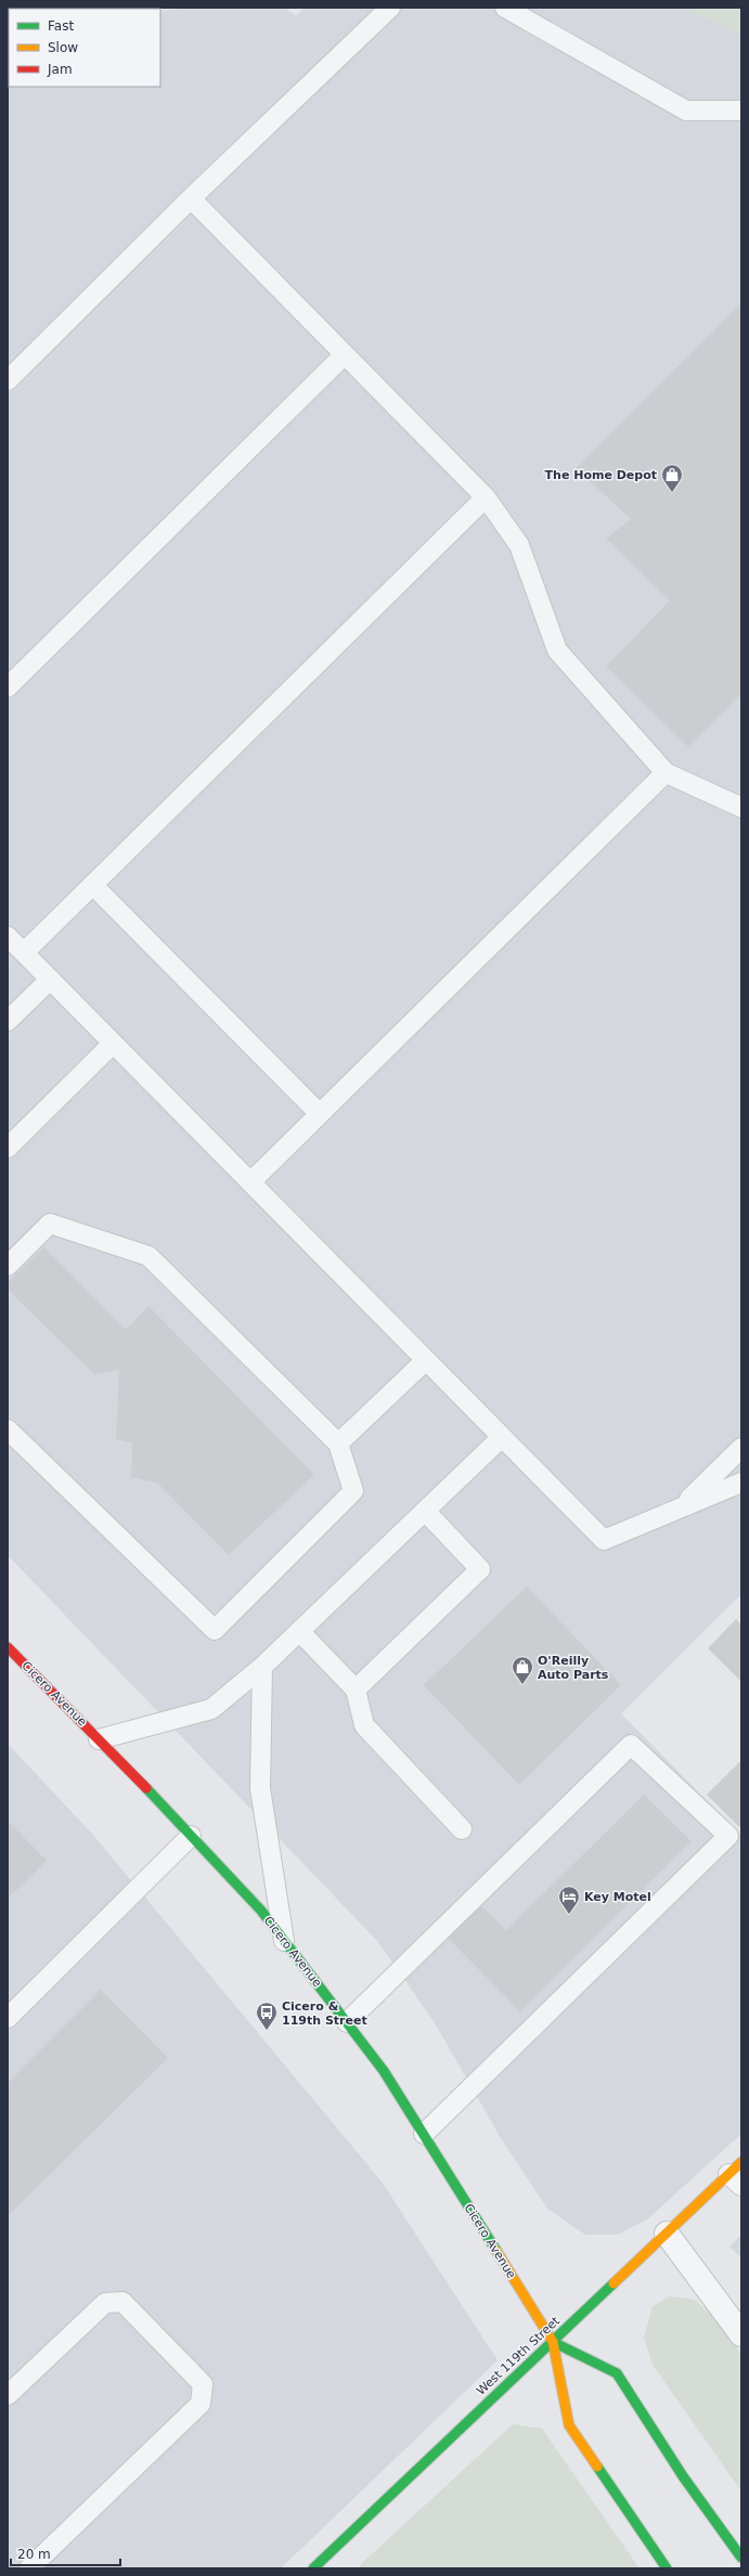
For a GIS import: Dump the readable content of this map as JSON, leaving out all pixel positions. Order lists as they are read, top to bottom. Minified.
{"streets":{"main road":["Cicero Avenue","West 119th Street"]},"crossings":[["Cicero Avenue","West 119th Street"]],"places":{"shop":["The Home Depot","O'Reilly Auto Parts"],"hotel":["Key Motel"],"bus stop":["Cicero & 119th Street"]},"legend":["Fast","Slow","Jam"],"scale_bar":"20 m"}
